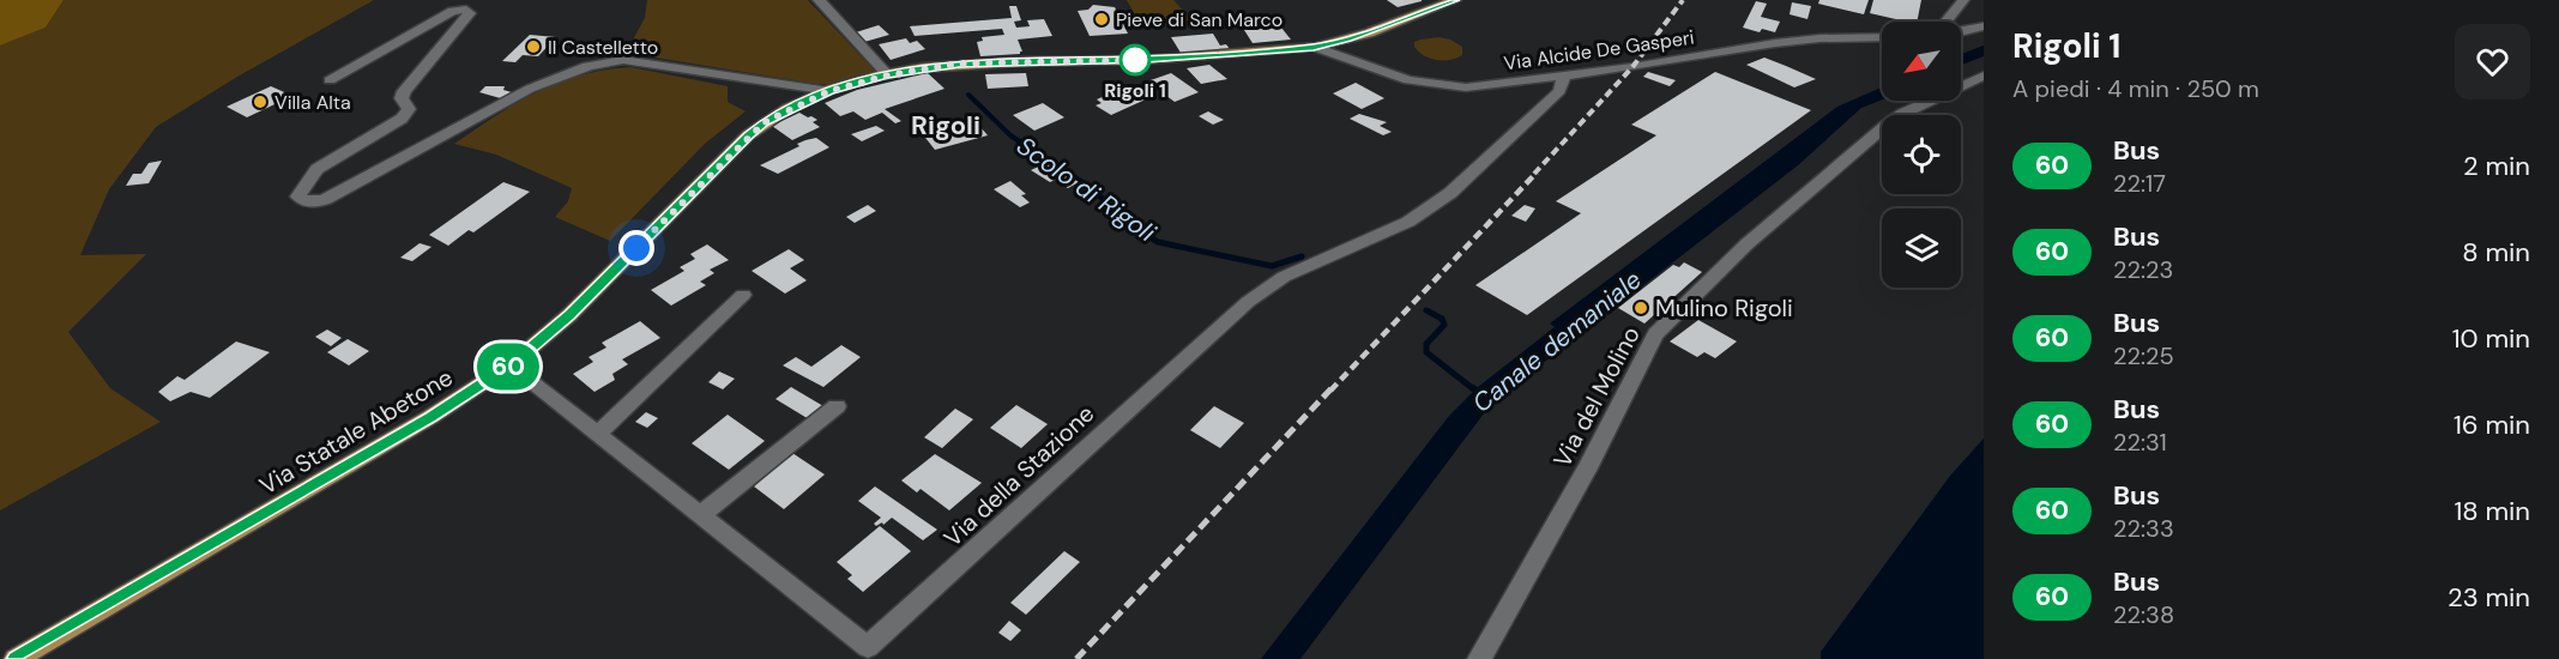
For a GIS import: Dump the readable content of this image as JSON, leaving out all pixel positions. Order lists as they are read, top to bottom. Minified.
{"streets":{"main road":["Via Statale Abetone"],"street":["Via Alcide De Gasperi","Via del Molino","Via della Stazione"]},"crossings":[["Via Alcide De Gasperi","Via Statale Abetone"],["Via Alcide De Gasperi","Via della Stazione"],["Via Statale Abetone","Via della Stazione"]],"districts":["Rigoli"],"water":["Scolo di Rigoli","Canale demaniale"],"places":["Pieve di San Marco","Il Castelletto","Rigoli 1","Villa Alta","Mulino Rigoli"],"lines":["bus line 60"],"north":"bottom left","page":{"on_map":"60","heading":["Rigoli 1","A piedi · 4 min · 250 m"],"list":[{"mark":"60","name":"Bus","note":"22:17","value":"2 min"},{"mark":"60","name":"Bus","note":"22:23","value":"8 min"},{"mark":"60","name":"Bus","note":"22:25","value":"10 min"},{"mark":"60","name":"Bus","note":"22:31","value":"16 min"},{"mark":"60","name":"Bus","note":"22:33","value":"18 min"},{"mark":"60","name":"Bus","note":"22:38","value":"23 min"}]}}
